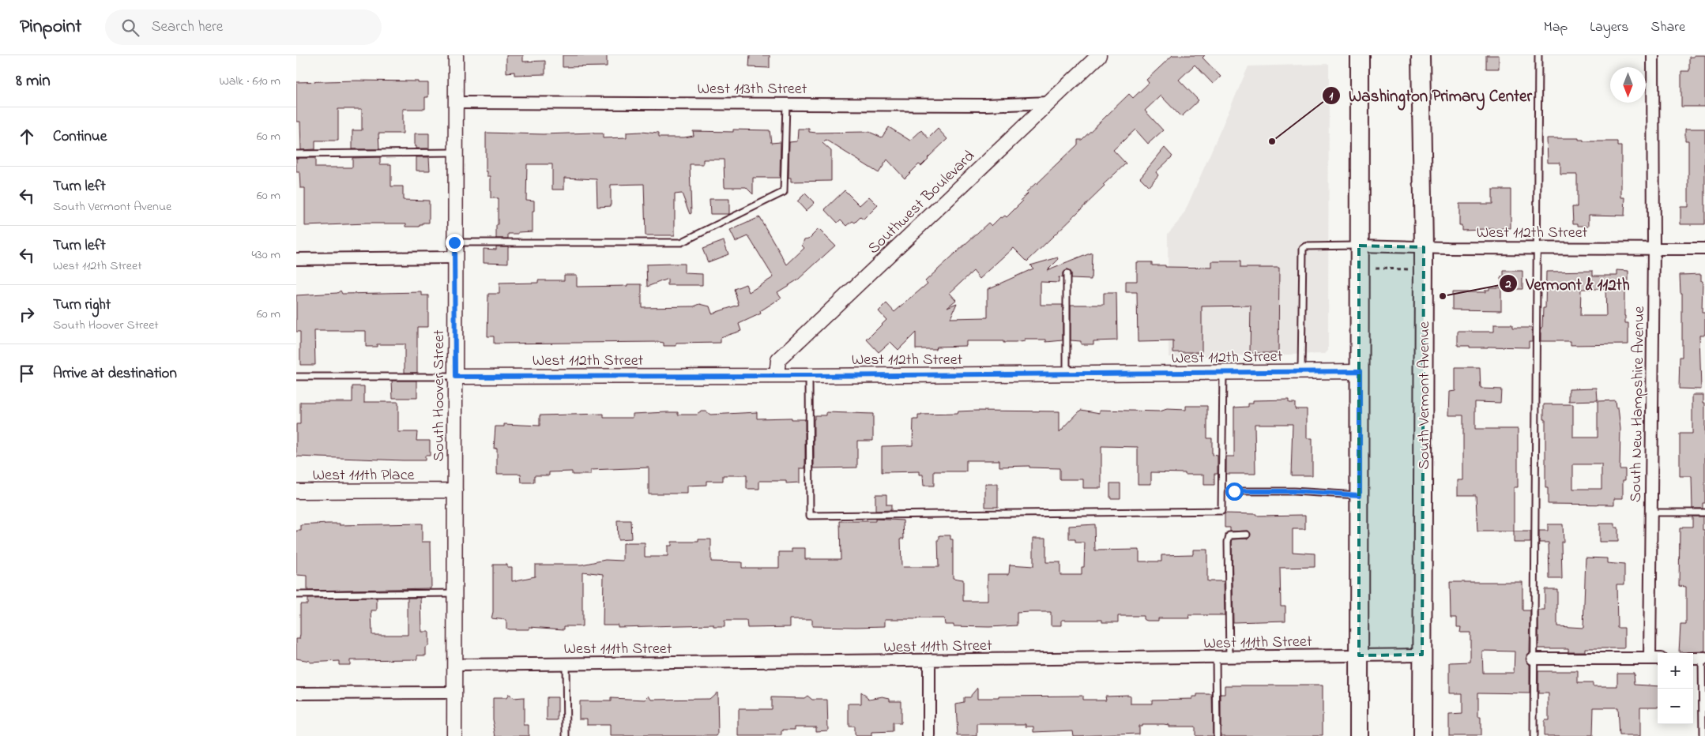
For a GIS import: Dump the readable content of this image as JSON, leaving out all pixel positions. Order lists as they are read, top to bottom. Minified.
{"streets":{"main road":["South Vermont Avenue"],"street":["West 113th Street","Southwest Boulevard","West 112th Street","South Hoover Street","South New Hampshire Avenue","West 111th Place","West 111th Street"]},"crossings":[["West 113th Street","Southwest Boulevard"],["West 113th Street","South Hoover Street"],["Southwest Boulevard","West 112th Street"],["West 112th Street","South Hoover Street"],["West 112th Street","South Vermont Avenue"],["West 112th Street","South New Hampshire Avenue"],["South Hoover Street","West 111th Place"],["South Hoover Street","West 111th Street"],["South Vermont Avenue","West 111th Street"]],"places":["Washington Primary Center","Vermont & 112th"],"north":"bottom","page":{"header":"Pinpoint","search":"Search here","nav":["Map","Layers","Share"],"heading":["8 min","Walk · 610 m"],"list":[["Continue","60 m"],["Turn left","South Vermont Avenue","60 m"],["Turn left","West 112th Street","430 m"],["Turn right","South Hoover Street","60 m"],"Arrive at destination"],"map_buttons":["+","−"]}}
